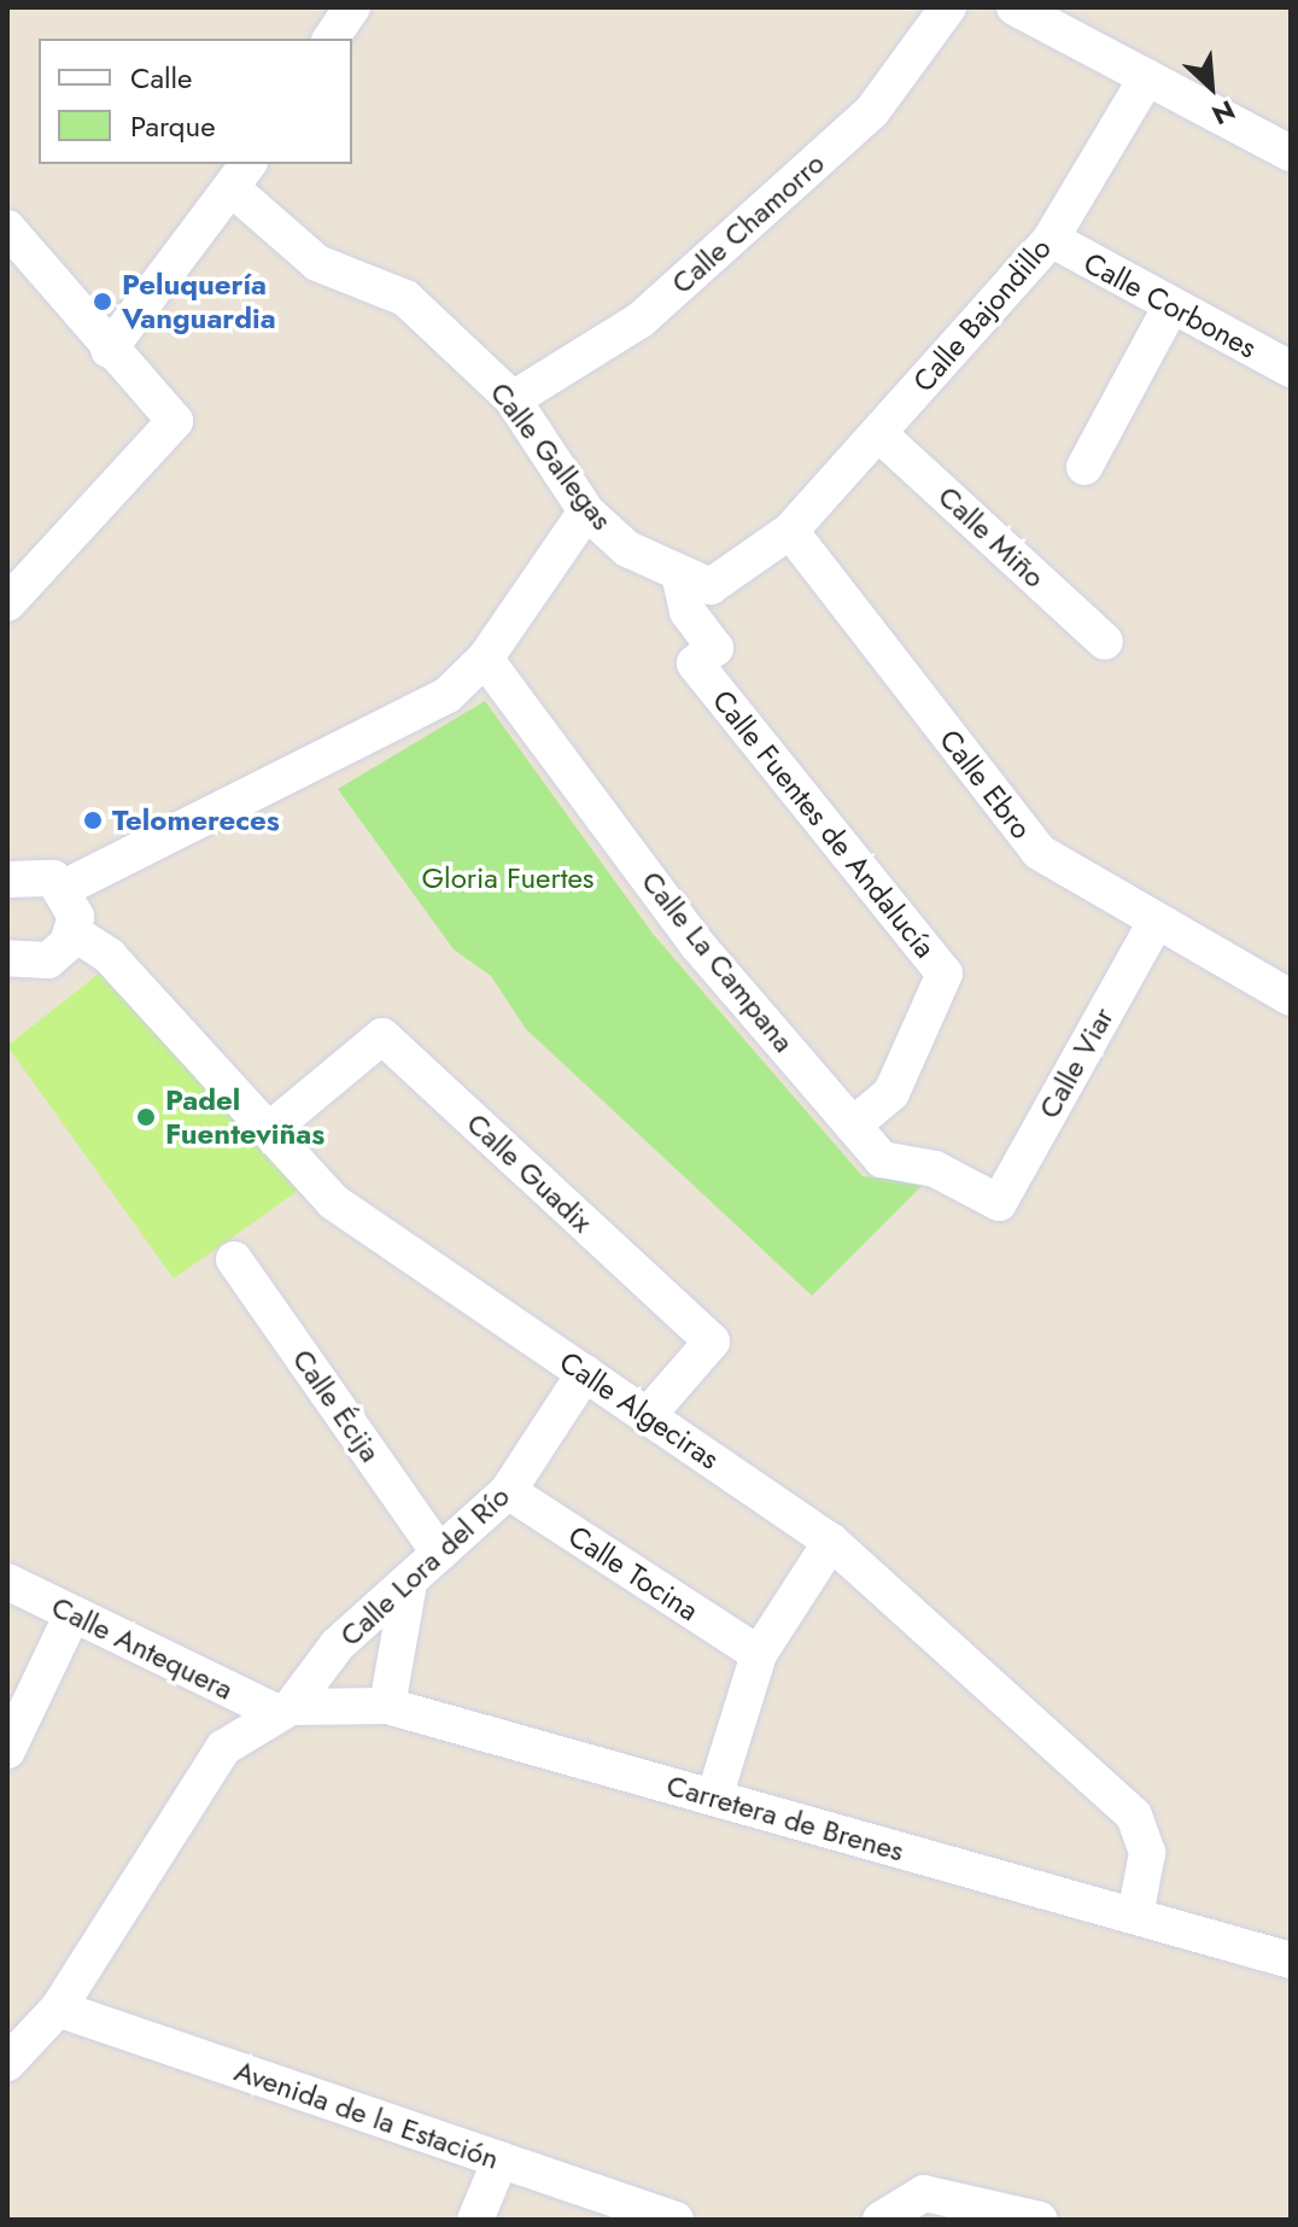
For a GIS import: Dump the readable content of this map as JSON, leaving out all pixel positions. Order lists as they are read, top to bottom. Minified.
{"streets":{"street":["Calle Chamorro","Calle Corbones","Calle Bajondillo","Calle Gallegas","Calle Miño","Calle Ebro","Calle Fuentes de Andalucía","Calle La Campana","Calle Viar","Calle Guadix","Calle Écija","Calle Algeciras","Calle Lora del Río","Calle Tocina","Calle Antequera","Carretera de Brenes","Avenida de la Estación"]},"crossings":[["Calle Chamorro","Calle Gallegas"],["Calle Corbones","Calle Bajondillo"],["Calle Bajondillo","Calle Gallegas"],["Calle Bajondillo","Calle Miño"],["Calle Bajondillo","Calle Ebro"],["Calle Gallegas","Calle Ebro"],["Calle Gallegas","Calle Fuentes de Andalucía"],["Calle Ebro","Calle Viar"],["Calle Fuentes de Andalucía","Calle La Campana"],["Calle La Campana","Calle Viar"],["Calle Guadix","Calle Algeciras"],["Calle Écija","Calle Lora del Río"],["Calle Algeciras","Calle Lora del Río"],["Calle Algeciras","Carretera de Brenes"],["Calle Lora del Río","Calle Tocina"],["Calle Lora del Río","Calle Antequera"],["Calle Lora del Río","Carretera de Brenes"],["Calle Antequera","Carretera de Brenes"]],"parks":["Gloria Fuertes"],"places":["Peluquería Vanguardia","Telomereces","Padel Fuenteviñas"],"legend":["Calle","Parque"],"north":"bottom right"}
